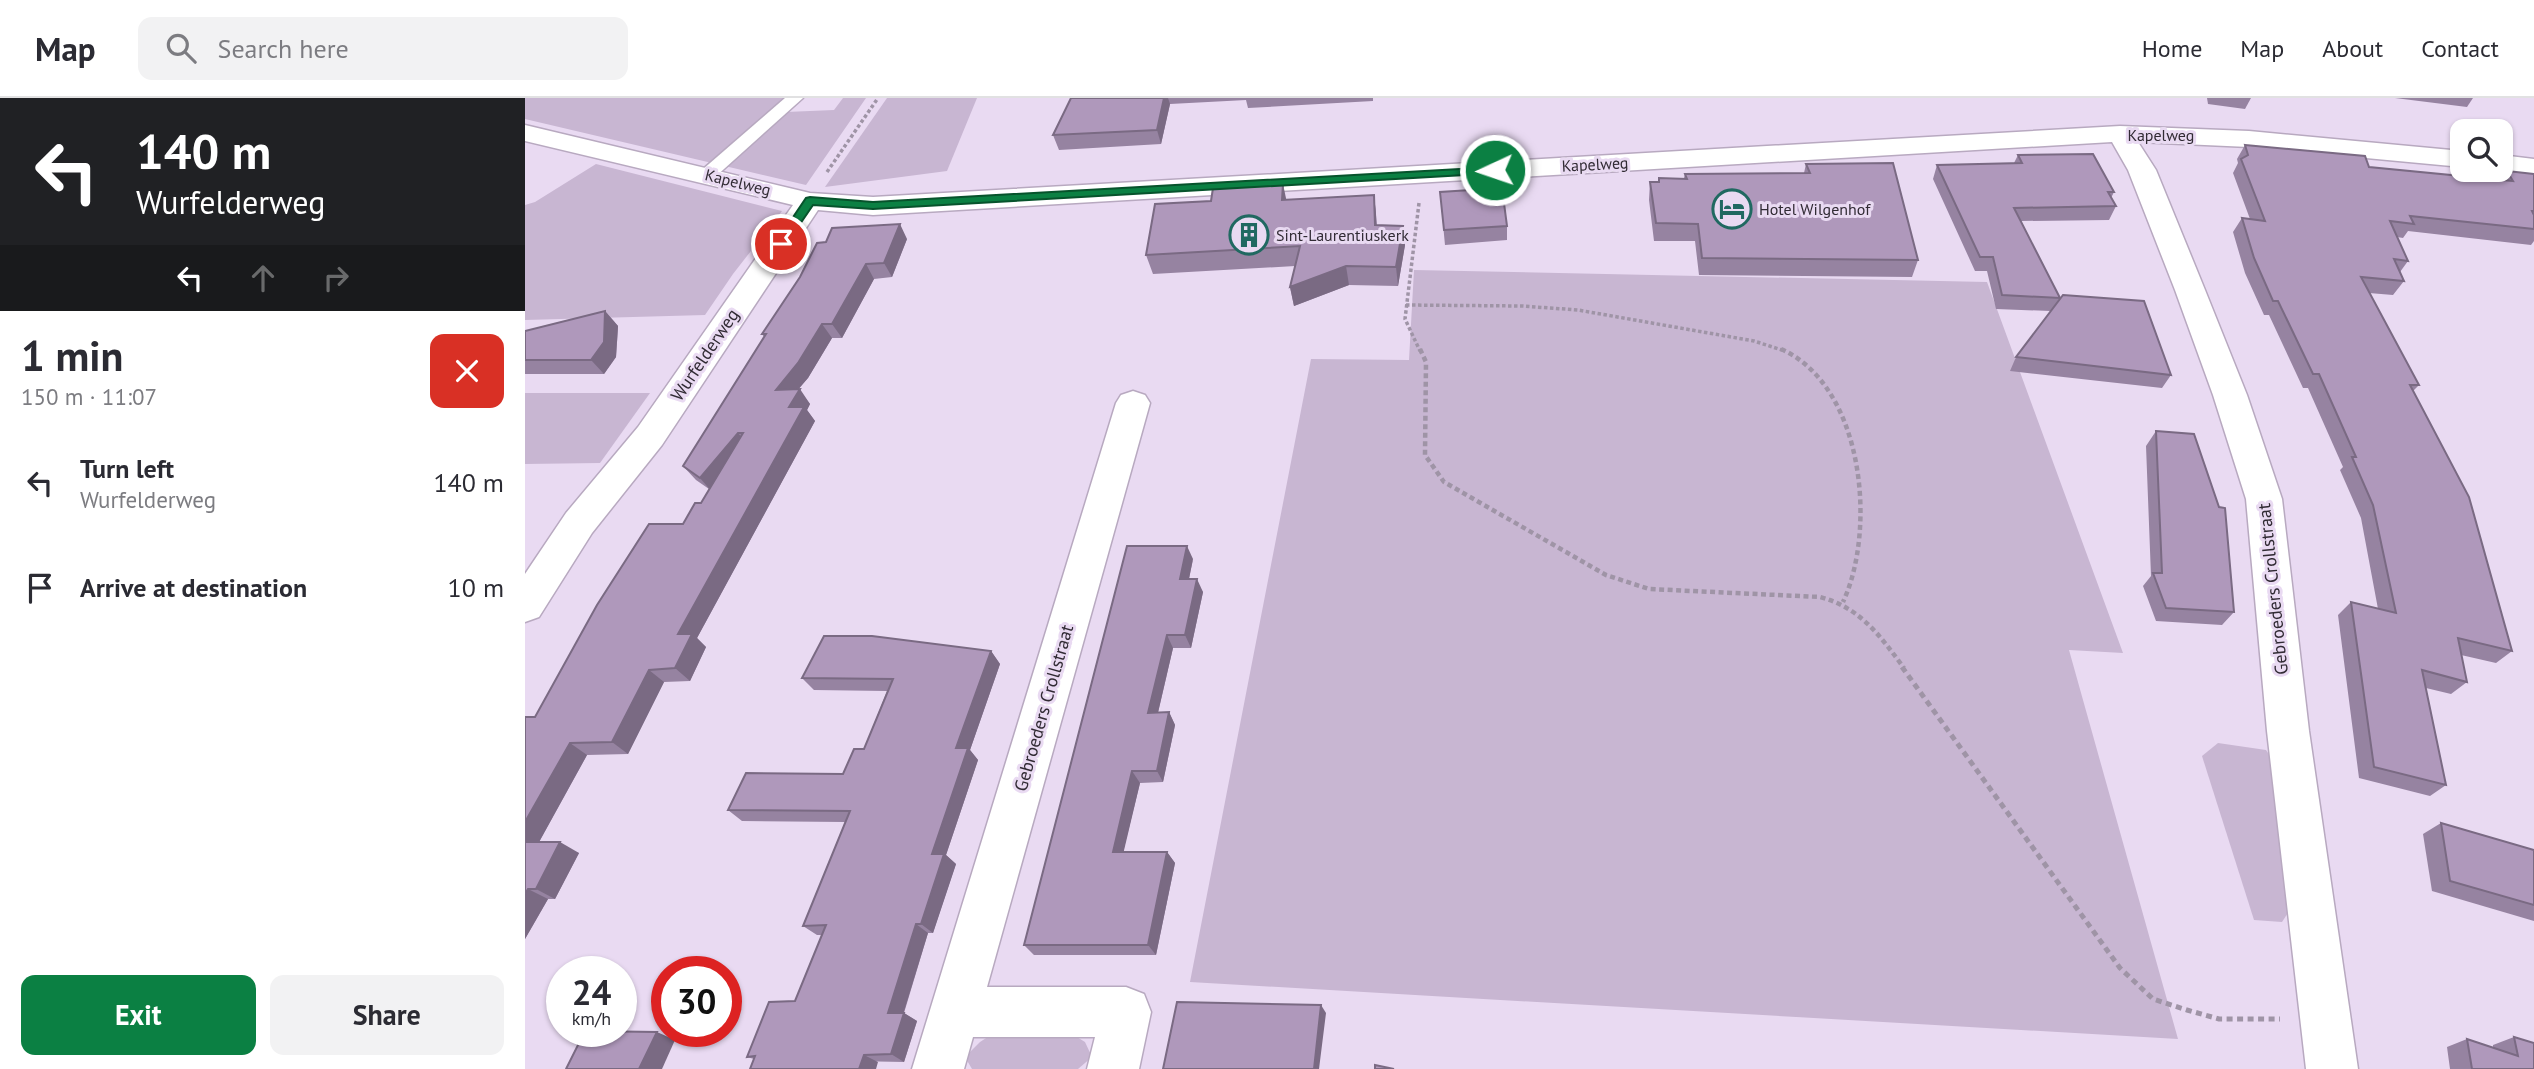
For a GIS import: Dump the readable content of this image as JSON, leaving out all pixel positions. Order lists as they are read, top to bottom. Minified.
{"streets":{"street":["Kapelweg","Wurfelderweg","Gebroeders Crollstraat"]},"crossings":[["Kapelweg","Wurfelderweg"],["Kapelweg","Gebroeders Crollstraat"]],"places":{"hotel":["Hotel Wilgenhof"],"building":["Sint-Laurentiuskerk"]},"page":{"header":"Map","search":"Search here","nav":["Home","Map","About","Contact"],"turn":["140 m","Wurfelderweg"],"heading":["1 min","150 m · 11:07"],"list":[{"name":"Turn left","note":"Wurfelderweg","value":"140 m"},{"name":"Arrive at destination","value":"10 m"}],"speed":"24 km/h","limit":"30","buttons":["Exit","Share"]}}
